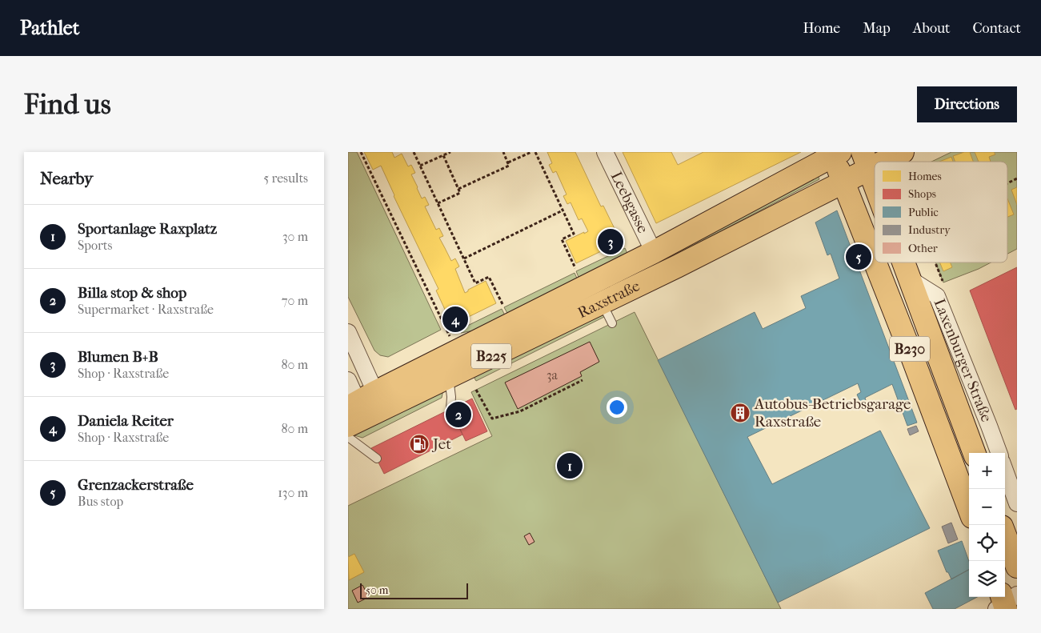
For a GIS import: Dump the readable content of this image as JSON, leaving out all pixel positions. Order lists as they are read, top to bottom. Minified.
{"streets":{"main road":["Raxstraße","B230","B225","Laxenburger Straße"],"street":["Leebgasse"]},"crossings":[["Leebgasse","Raxstraße"],["Raxstraße","B230"],["Raxstraße","B225"],["Raxstraße","Laxenburger Straße"],["B225","Laxenburger Straße"]],"places":{"building":["Autobus-Betriebsgarage Raxstraße"],"fuel station":["Jet"]},"house_numbers":["3a"],"legend":["Homes","Shops","Public","Industry","Other"],"scale_bar":"50 m","page":{"header":"Pathlet","nav":["Home","Map","About","Contact"],"buttons":"Directions","title":"Find us","heading":["Nearby","5 results"],"list":[{"mark":"1","name":"Sportanlage Raxplatz","note":"Sports","value":"30 m"},{"mark":"2","name":"Billa stop & shop","note":"Supermarket · Raxstraße","value":"70 m"},{"mark":"3","name":"Blumen B+B","note":"Shop · Raxstraße","value":"80 m"},{"mark":"4","name":"Daniela Reiter","note":"Shop · Raxstraße","value":"80 m"},{"mark":"5","name":"Grenzackerstraße","note":"Bus stop","value":"130 m"}],"pins":["3","5","4","2","1"],"map_buttons":["+","−"],"scale":"50 m"}}
